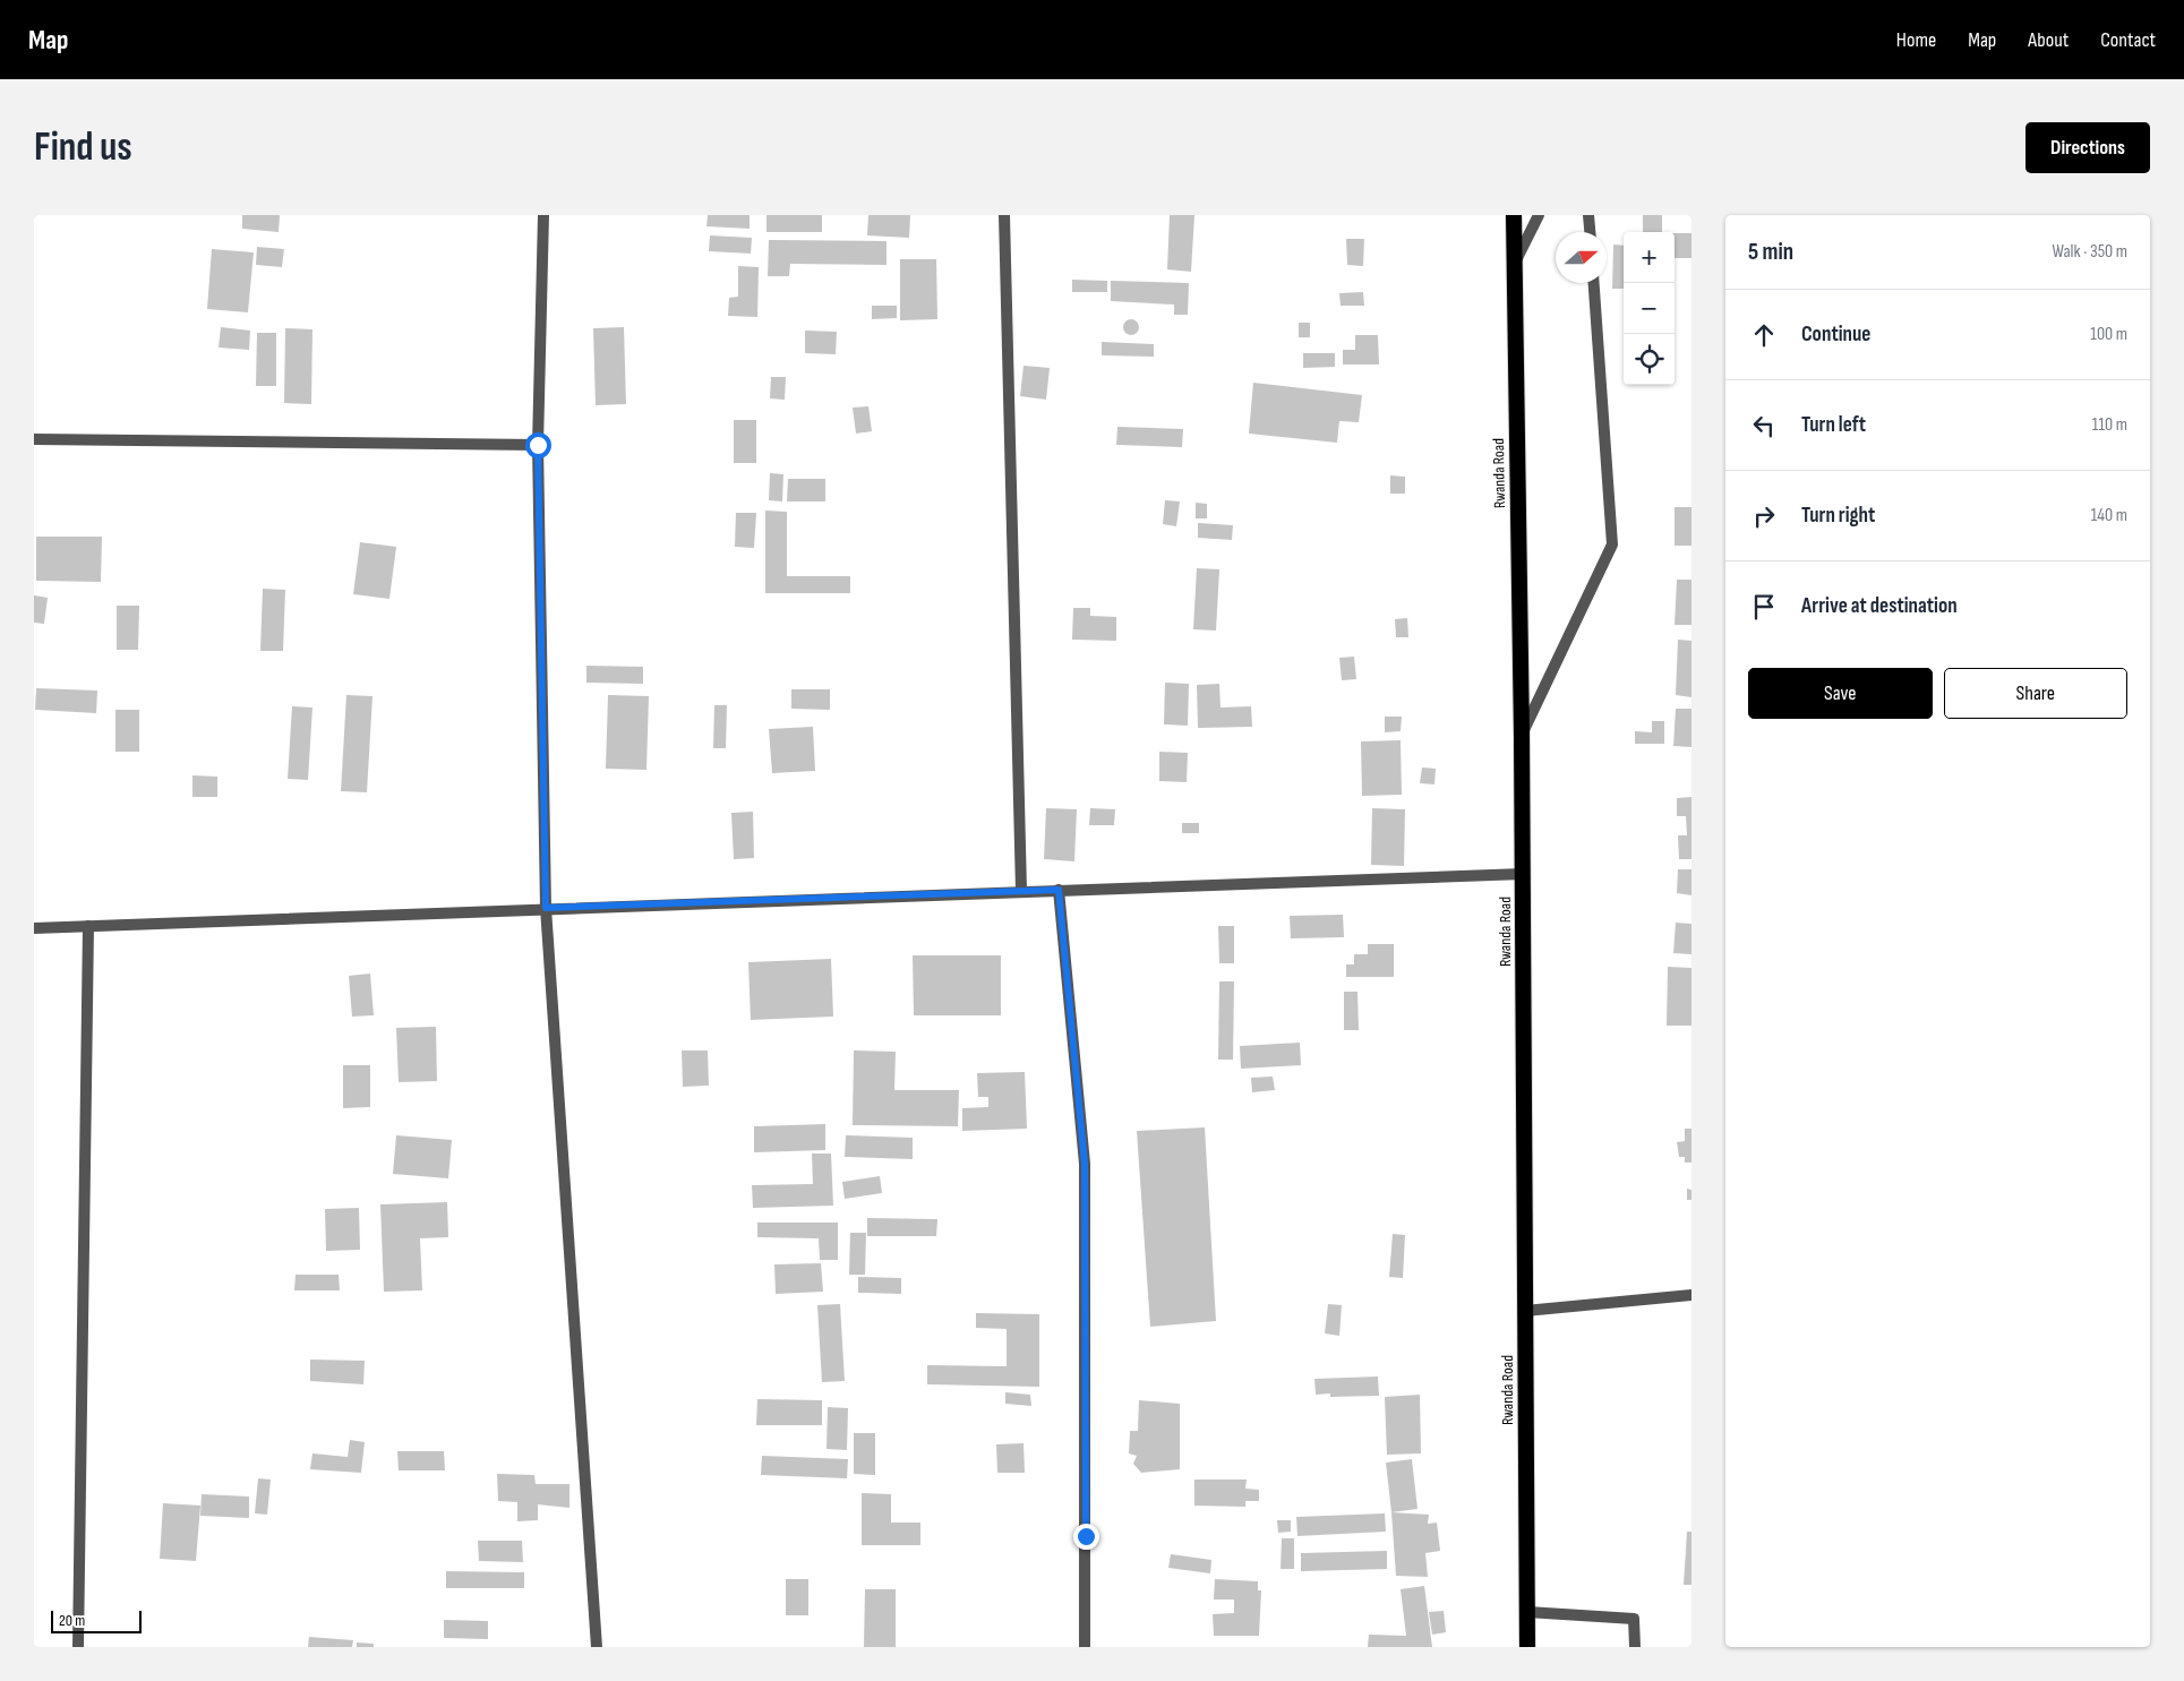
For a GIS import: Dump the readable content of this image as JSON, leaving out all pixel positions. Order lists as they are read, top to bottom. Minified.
{"streets":{"highway":["Rwanda Road"]},"scale_bar":"20 m","north":"right","page":{"header":"Map","nav":["Home","Map","About","Contact"],"buttons":["Directions",["Save","Share"]],"title":"Find us","heading":["5 min","Walk · 350 m"],"map_buttons":["+","−"],"list":[["Continue","100 m"],["Turn left","110 m"],["Turn right","140 m"],"Arrive at destination"],"scale":"20 m"}}
